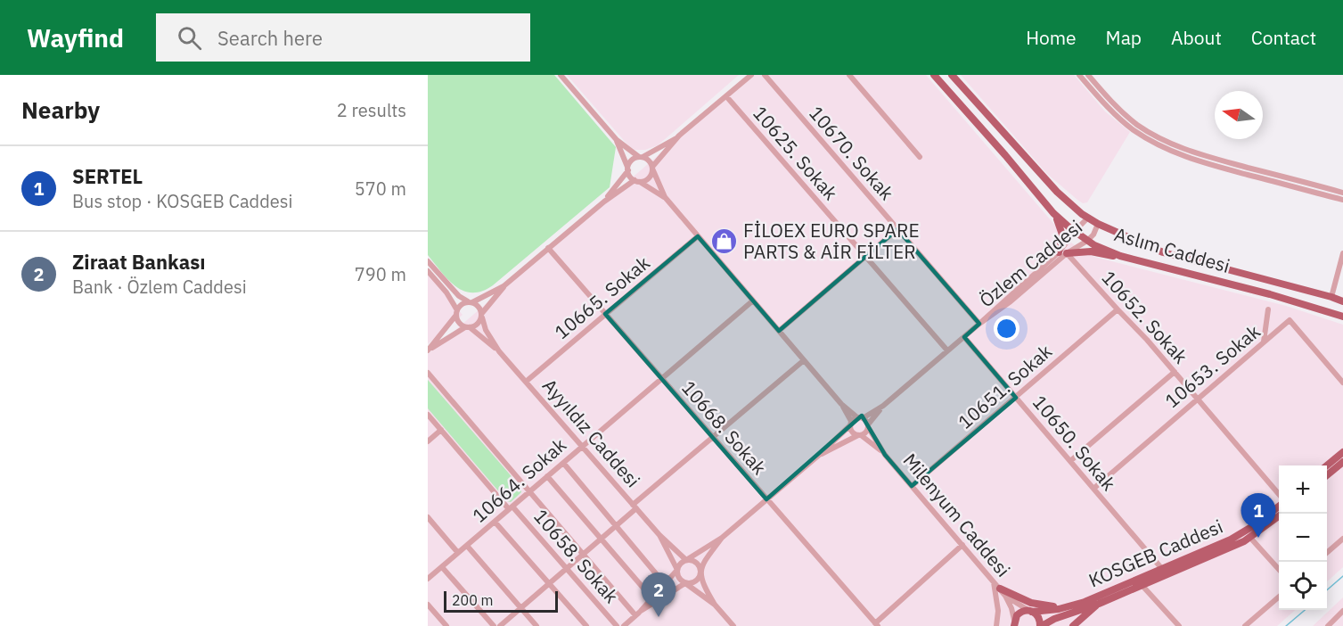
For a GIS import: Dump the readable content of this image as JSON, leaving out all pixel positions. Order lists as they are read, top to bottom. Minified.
{"streets":{"main road":["Aslım Caddesi","KOSGEB Caddesi"],"street":["10625. Sokak","10670. Sokak","Özlem Caddesi","10665. Sokak","10652. Sokak","10653. Sokak","10651. Sokak","10668. Sokak","Ayyıldız Caddesi","10650. Sokak","10664. Sokak","Milenyum Caddesi","10658. Sokak"]},"crossings":[["10625. Sokak","Özlem Caddesi"],["10670. Sokak","Özlem Caddesi"],["Aslım Caddesi","Özlem Caddesi"],["Özlem Caddesi","10652. Sokak"],["Özlem Caddesi","10650. Sokak"],["10665. Sokak","10668. Sokak"],["10665. Sokak","Ayyıldız Caddesi"],["10652. Sokak","10653. Sokak"],["10652. Sokak","10651. Sokak"],["10653. Sokak","10650. Sokak"],["10651. Sokak","10650. Sokak"],["10651. Sokak","Milenyum Caddesi"],["10668. Sokak","10664. Sokak"],["Ayyıldız Caddesi","10664. Sokak"],["10650. Sokak","KOSGEB Caddesi"],["10664. Sokak","10658. Sokak"],["Milenyum Caddesi","KOSGEB Caddesi"]],"places":{"shop":["FİLOEX EURO SPARE PARTS & AİR FİLTER"]},"scale_bar":"200 m","north":"left","page":{"header":"Wayfind","search":"Search here","nav":["Home","Map","About","Contact"],"heading":["Nearby","2 results"],"list":[{"mark":"1","name":"SERTEL","note":"Bus stop · KOSGEB Caddesi","value":"570 m"},{"mark":"2","name":"Ziraat Bankası","note":"Bank · Özlem Caddesi","value":"790 m"}],"map_buttons":["+","−"],"pins":["1","2"],"scale":"200 m"}}
